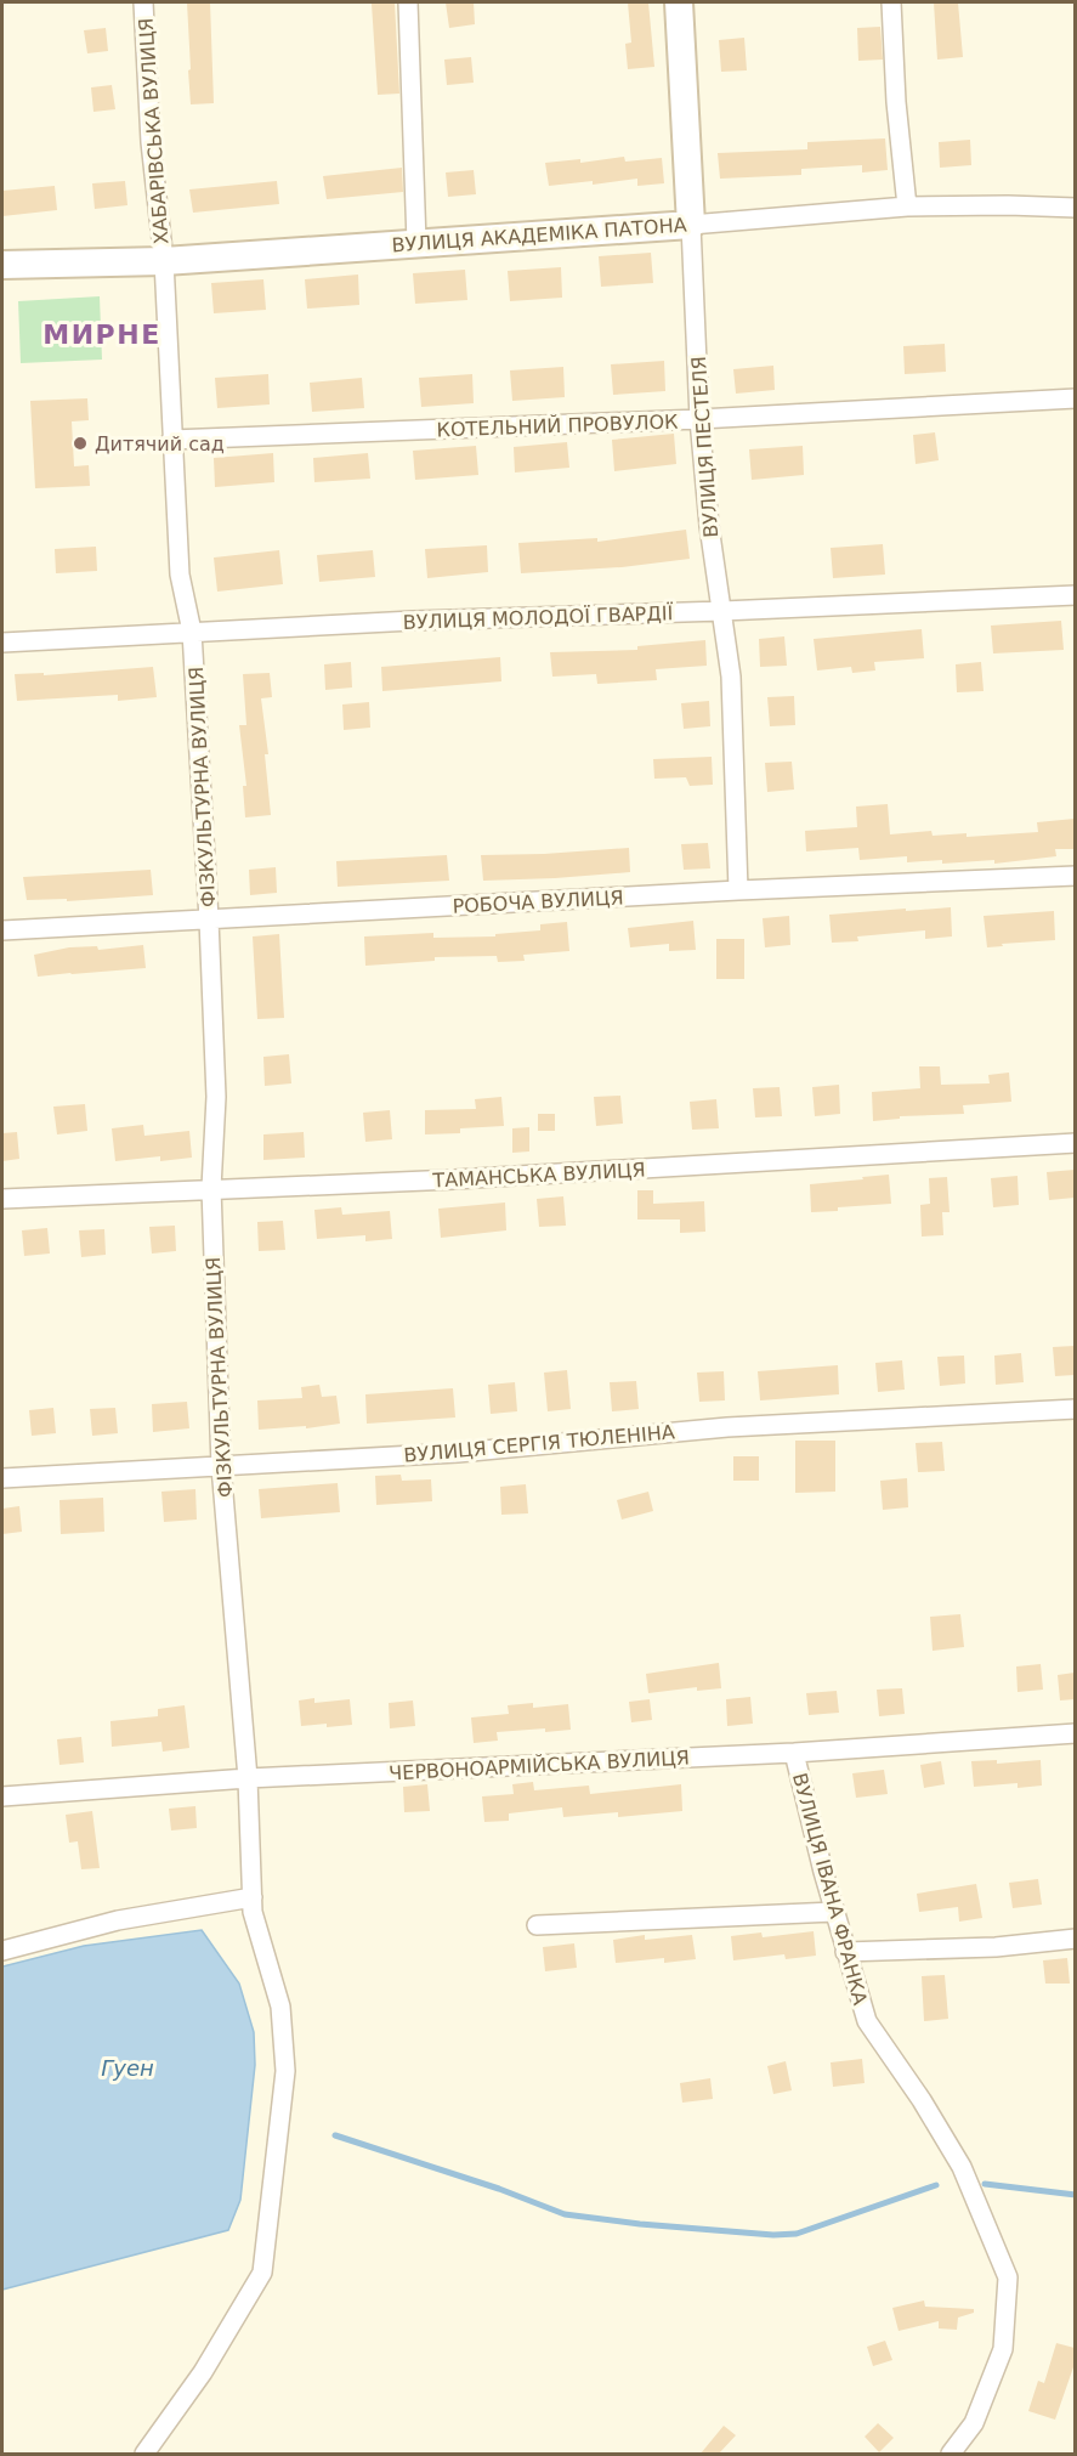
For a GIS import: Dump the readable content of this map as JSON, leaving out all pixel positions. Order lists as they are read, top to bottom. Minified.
{"streets":{"street":["ХАБАРІВСЬКА ВУЛИЦЯ","ВУЛИЦЯ АКАДЕМІКА ПАТОНА","КОТЕЛЬНИЙ ПРОВУЛОК","ВУЛИЦЯ ПЕСТЕЛЯ","ВУЛИЦЯ МОЛОДОЇ ГВАРДІЇ","ФІЗКУЛЬТУРНА ВУЛИЦЯ","РОБОЧА ВУЛИЦЯ","ТАМАНСЬКА ВУЛИЦЯ","ВУЛИЦЯ СЕРГІЯ ТЮЛЕНІНА","ЧЕРВОНОАРМІЙСЬКА ВУЛИЦЯ","ВУЛИЦЯ ІВАНА ФРАНКА"]},"crossings":[["ХАБАРІВСЬКА ВУЛИЦЯ","ВУЛИЦЯ АКАДЕМІКА ПАТОНА"],["ХАБАРІВСЬКА ВУЛИЦЯ","ФІЗКУЛЬТУРНА ВУЛИЦЯ"],["ВУЛИЦЯ АКАДЕМІКА ПАТОНА","ВУЛИЦЯ ПЕСТЕЛЯ"],["ВУЛИЦЯ АКАДЕМІКА ПАТОНА","ФІЗКУЛЬТУРНА ВУЛИЦЯ"],["КОТЕЛЬНИЙ ПРОВУЛОК","ВУЛИЦЯ ПЕСТЕЛЯ"],["КОТЕЛЬНИЙ ПРОВУЛОК","ФІЗКУЛЬТУРНА ВУЛИЦЯ"],["ВУЛИЦЯ ПЕСТЕЛЯ","ВУЛИЦЯ МОЛОДОЇ ГВАРДІЇ"],["ВУЛИЦЯ ПЕСТЕЛЯ","РОБОЧА ВУЛИЦЯ"],["ВУЛИЦЯ МОЛОДОЇ ГВАРДІЇ","ФІЗКУЛЬТУРНА ВУЛИЦЯ"],["ФІЗКУЛЬТУРНА ВУЛИЦЯ","РОБОЧА ВУЛИЦЯ"],["ФІЗКУЛЬТУРНА ВУЛИЦЯ","ТАМАНСЬКА ВУЛИЦЯ"],["ФІЗКУЛЬТУРНА ВУЛИЦЯ","ВУЛИЦЯ СЕРГІЯ ТЮЛЕНІНА"],["ФІЗКУЛЬТУРНА ВУЛИЦЯ","ЧЕРВОНОАРМІЙСЬКА ВУЛИЦЯ"],["ЧЕРВОНОАРМІЙСЬКА ВУЛИЦЯ","ВУЛИЦЯ ІВАНА ФРАНКА"]],"districts":["МИРНЕ"],"water":["Гуен"],"places":["Дитячий сад"]}
